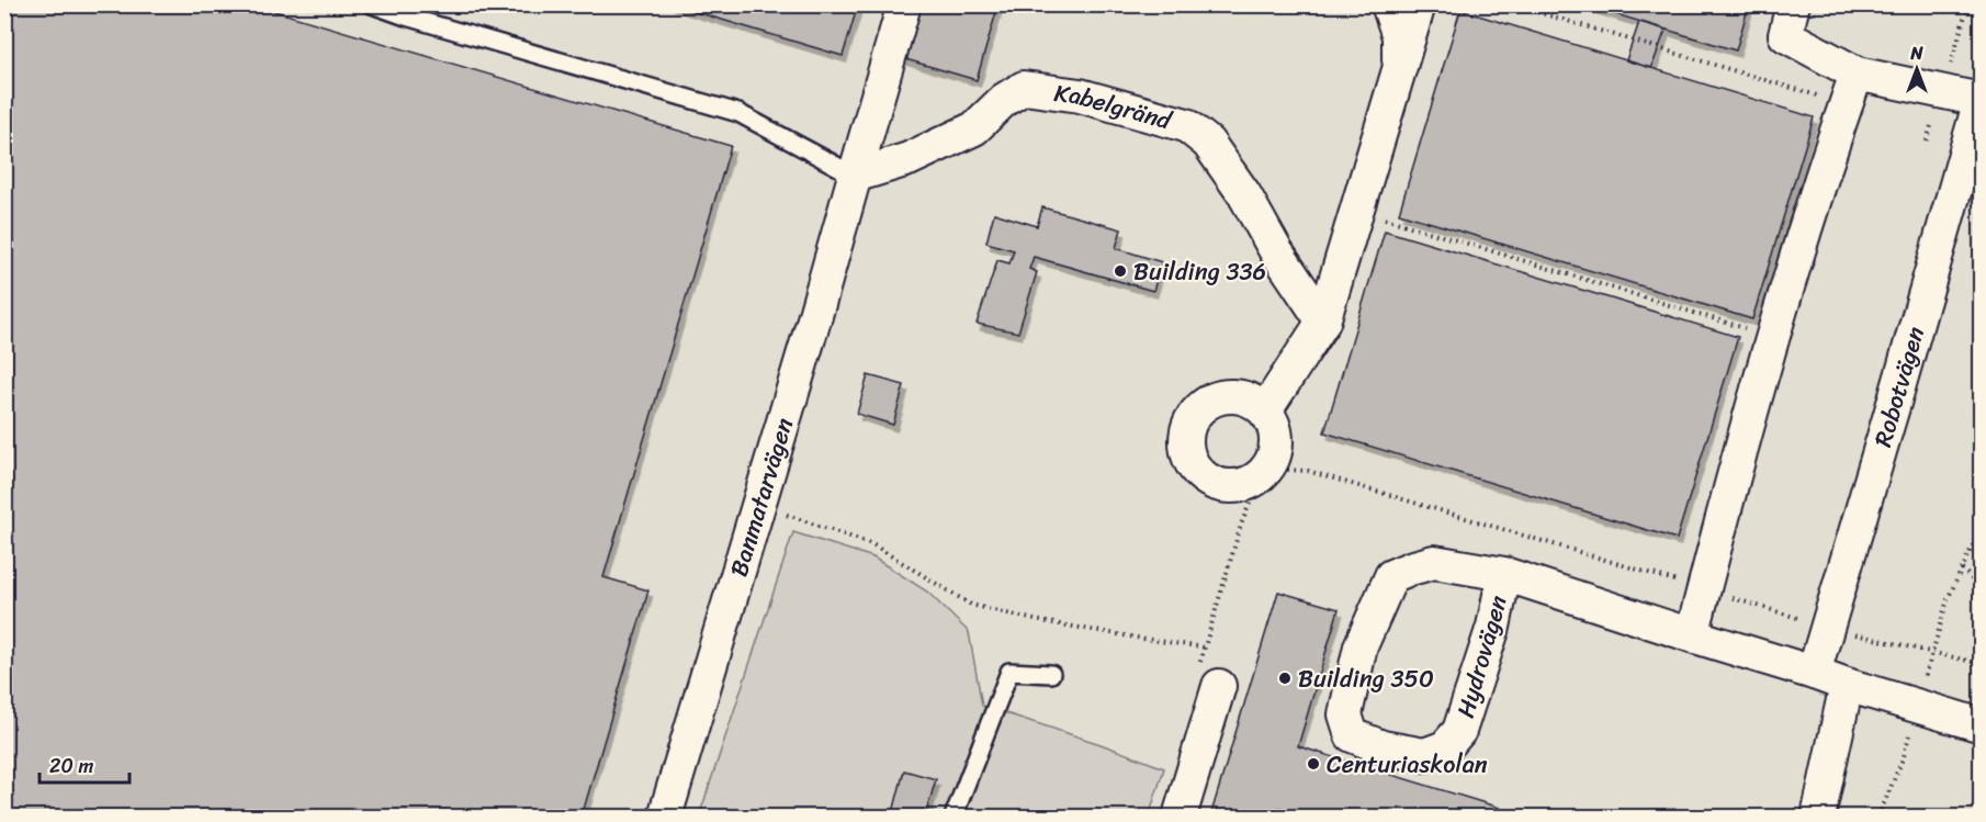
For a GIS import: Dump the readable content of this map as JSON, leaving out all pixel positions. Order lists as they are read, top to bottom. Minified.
{"streets":{"street":["Kabelgränd","Robotvägen","Banmatarvägen","Hydrovägen"]},"crossings":[["Kabelgränd","Banmatarvägen"],["Robotvägen","Hydrovägen"]],"places":["Building 336","Building 350","Centuriaskolan"],"scale_bar":"20 m","north":"top"}
